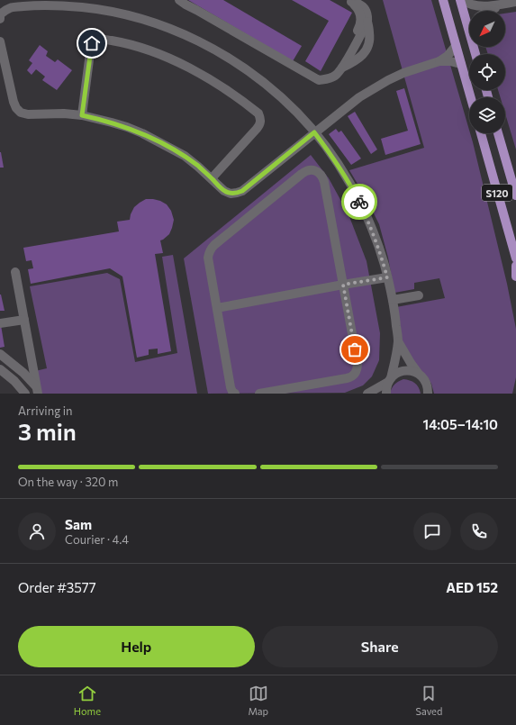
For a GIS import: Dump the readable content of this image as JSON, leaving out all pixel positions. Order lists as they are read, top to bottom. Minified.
{"streets":{"main road":["S120"]},"north":"bottom left","page":{"heading":["3 min","Arriving in","14:05–14:10"],"panel":["Sam","Courier · 4.4","Order #3577","AED 152"],"bar":"On the way · 320 m","buttons":["Help","Share"],"tabs":["Home","Map","Saved"]}}
